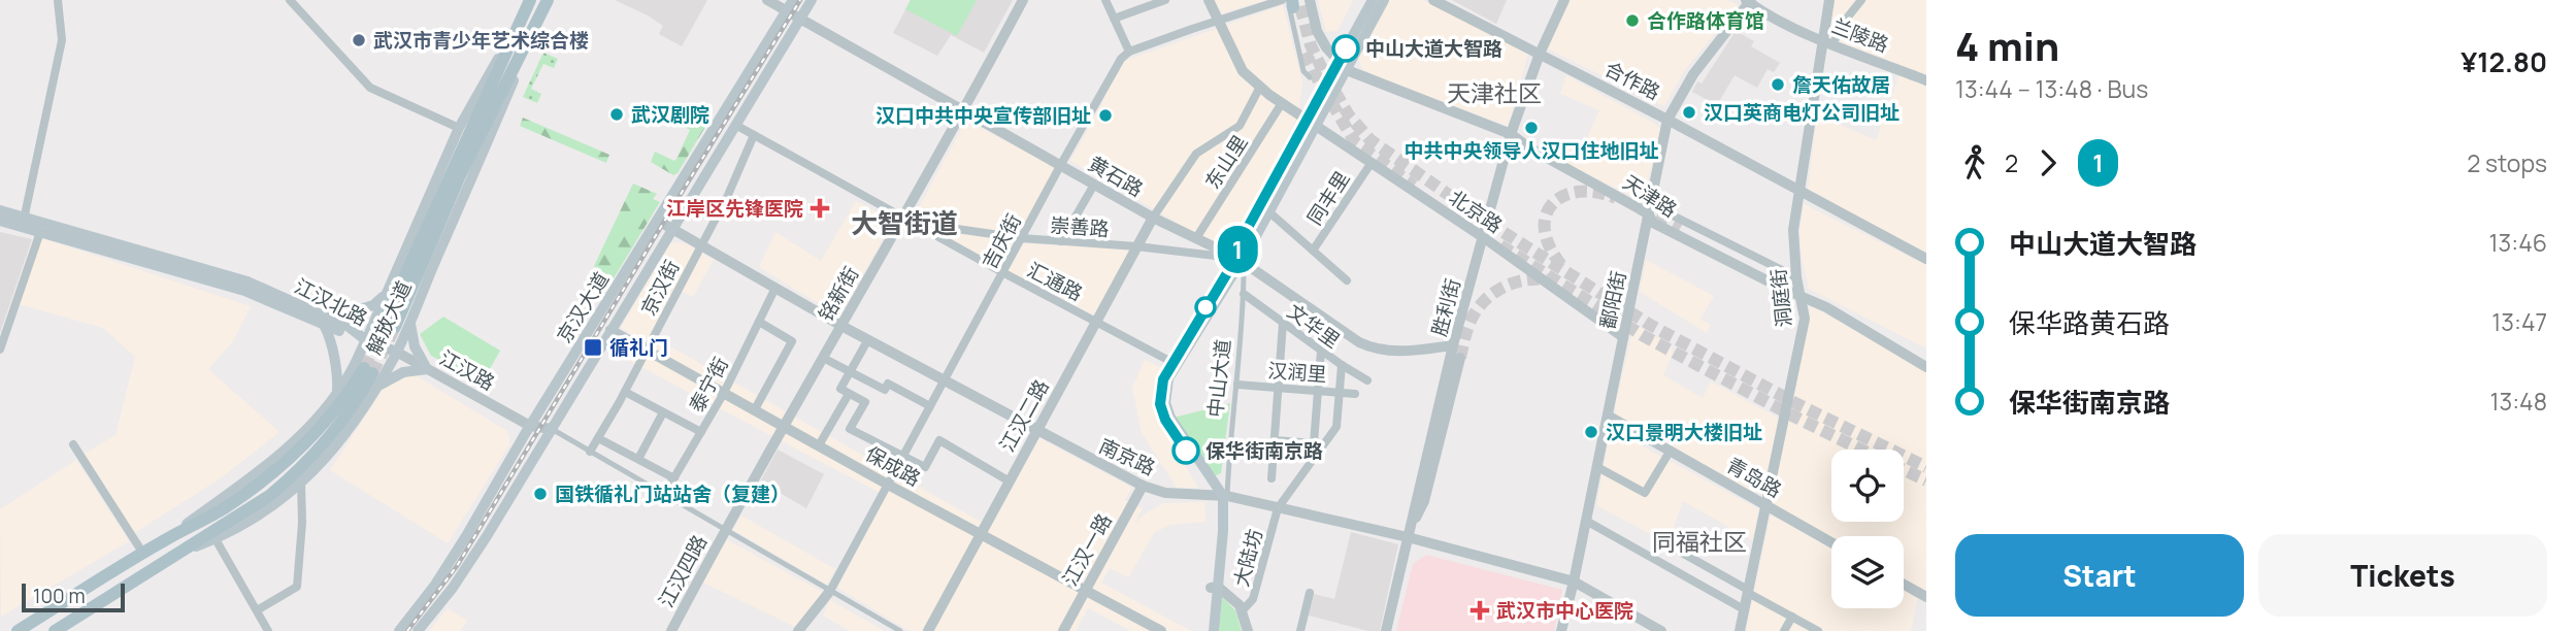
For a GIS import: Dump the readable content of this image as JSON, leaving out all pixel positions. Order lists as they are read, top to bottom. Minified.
{"streets":{"main road":["江汉北路","京汉大道","解放大道","中山大道"],"street":["兰陵路","合作路","东山里","黄石路","天津路","同丰里","北京路","崇善路","吉庆街","汇通路","京汉街","铭新街","洞庭街","鄱阳街","胜利街","文华里","江汉路","汉润里","泰宁街","江汉二路","南京路","保成路","青岛路","江汉一路","大陆坊","江汉四路"]},"crossings":[["兰陵路","洞庭街"],["兰陵路","鄱阳街"],["合作路","洞庭街"],["合作路","鄱阳街"],["合作路","胜利街"],["东山里","黄石路"],["东山里","北京路"],["黄石路","崇善路"],["黄石路","吉庆街"],["黄石路","铭新街"],["黄石路","京汉大道"],["黄石路","胜利街"],["黄石路","中山大道"],["黄石路","江汉二路"],["天津路","洞庭街"],["天津路","鄱阳街"],["天津路","胜利街"],["天津路","中山大道"],["同丰里","北京路"],["北京路","鄱阳街"],["北京路","胜利街"],["北京路","中山大道"],["崇善路","吉庆街"],["崇善路","汇通路"],["崇善路","中山大道"],["崇善路","江汉二路"],["吉庆街","汇通路"],["吉庆街","南京路"],["吉庆街","保成路"],["汇通路","京汉街"],["汇通路","铭新街"],["汇通路","京汉大道"],["汇通路","江汉二路"],["京汉街","南京路"],["京汉街","保成路"],["铭新街","南京路"],["铭新街","保成路"],["铭新街","江汉四路"],["洞庭街","青岛路"],["鄱阳街","南京路"],["鄱阳街","青岛路"],["江汉北路","解放大道"],["江汉北路","江汉路"],["京汉大道","江汉路"],["京汉大道","南京路"],["京汉大道","保成路"],["胜利街","南京路"],["解放大道","江汉路"],["文华里","中山大道"],["中山大道","南京路"],["泰宁街","南京路"],["泰宁街","保成路"],["江汉二路","南京路"],["江汉二路","保成路"],["南京路","江汉一路"],["南京路","大陆坊"],["保成路","江汉一路"]],"districts":["天津社区","大智街道","同福社区"],"places":{"other":["合作路体育馆","武汉市青少年艺术综合楼","中山大道大智路","詹天佑故居","汉口英商电灯公司旧址","武汉剧院","汉口中共中央宣传部旧址","中共中央领导人汉口住地旧址","汉口景明大楼旧址","保华街南京路","国铁循礼门站站舍（复建）"],"health":["江岸区先锋医院","武汉市中心医院"],"transit":["循礼门"]},"lines":["bus line 1"],"scale_bar":"100 m","page":{"on_map":"1","heading":["4 min","13:44 – 13:48 · Bus","¥12.80"],"legs":["2","1","2 stops"],"list":[{"name":"中山大道大智路","value":"13:46"},{"name":"保华路黄石路","value":"13:47"},{"name":"保华街南京路","value":"13:48"}],"buttons":["Start","Tickets"],"scale":"100 m"}}
